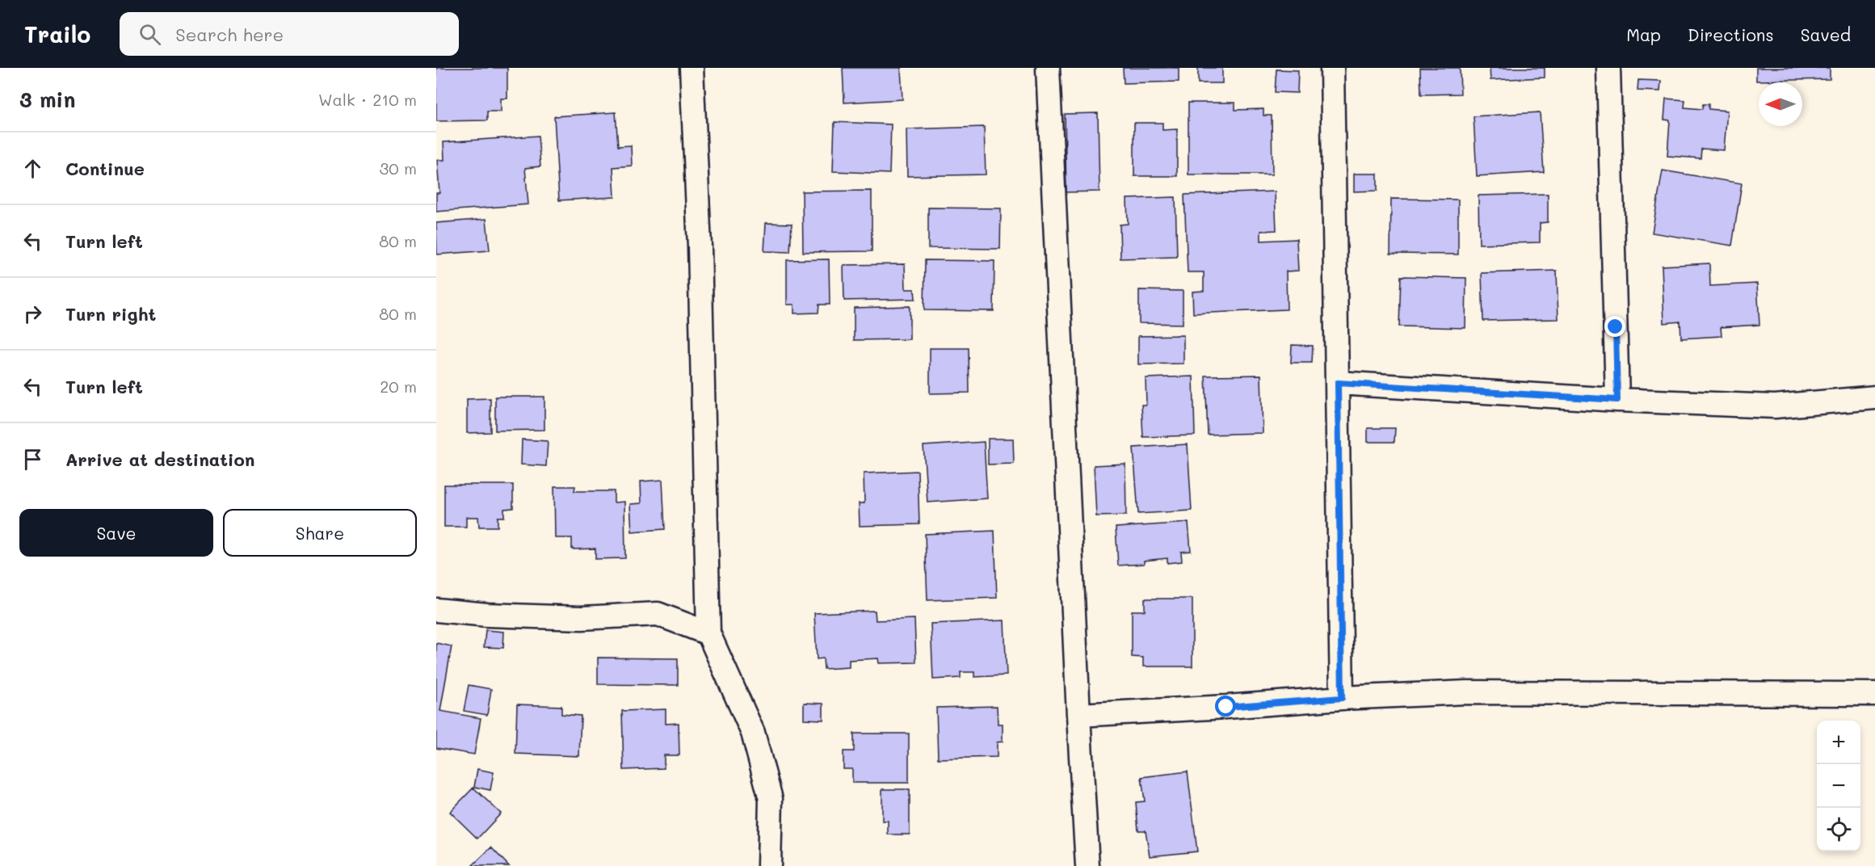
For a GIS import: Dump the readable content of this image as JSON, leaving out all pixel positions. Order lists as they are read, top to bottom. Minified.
{"north":"left","page":{"header":"Trailo","search":"Search here","nav":["Map","Directions","Saved"],"heading":["3 min","Walk · 210 m"],"list":[["Continue","30 m"],["Turn left","80 m"],["Turn right","80 m"],["Turn left","20 m"],"Arrive at destination"],"buttons":["Save","Share"],"map_buttons":["+","−"]}}
